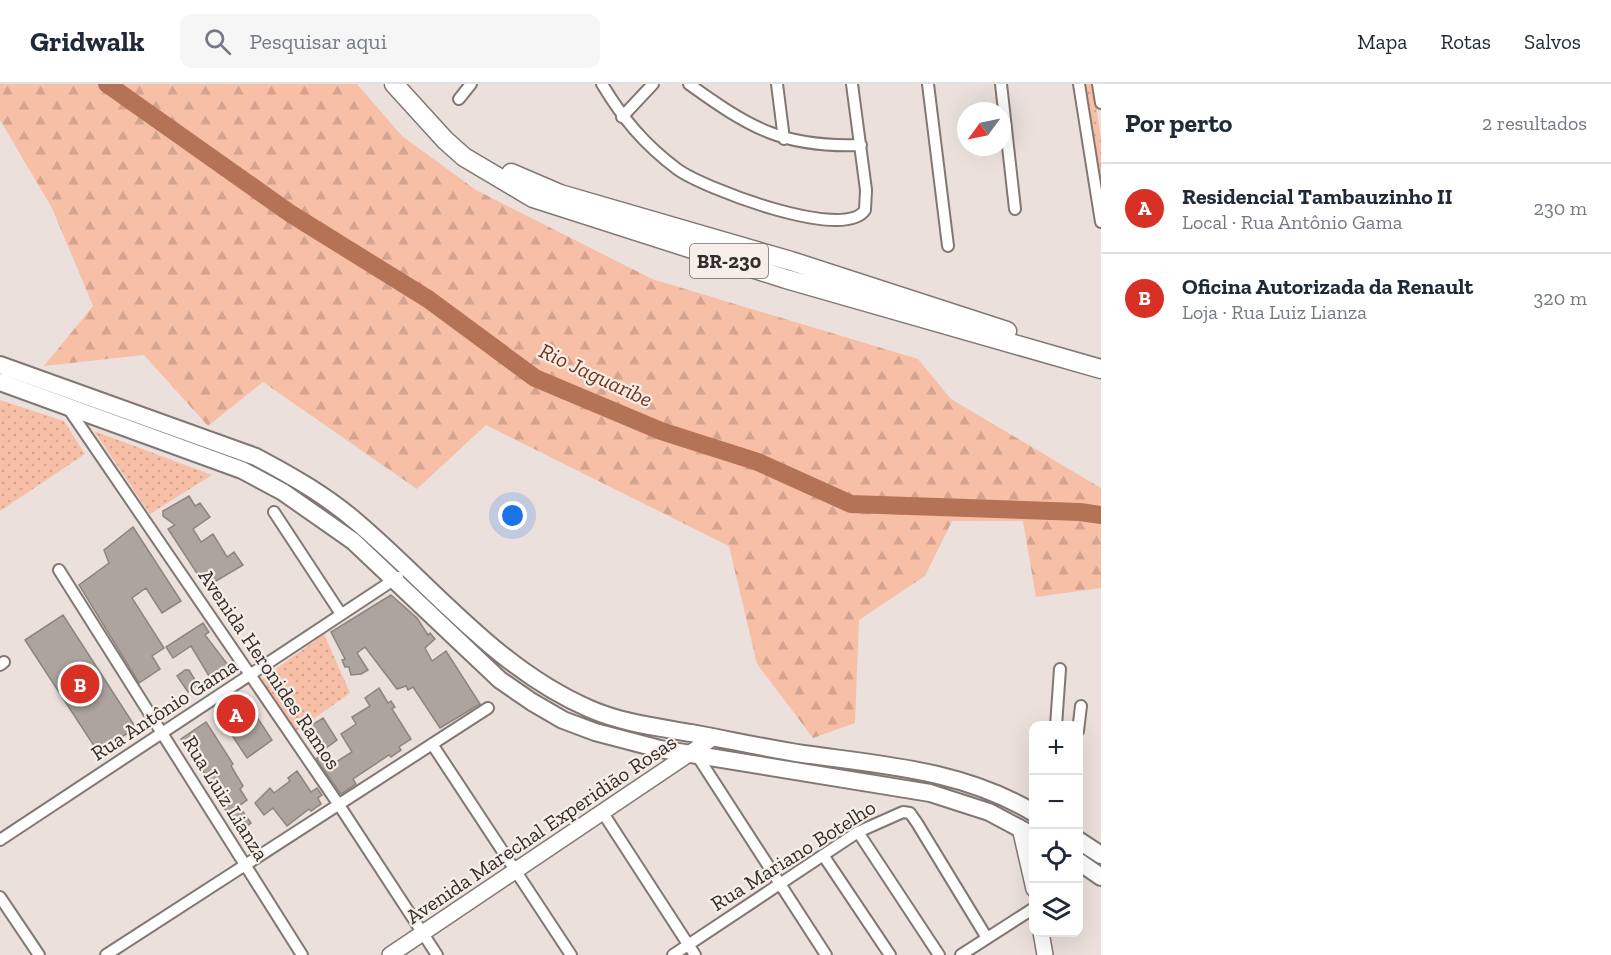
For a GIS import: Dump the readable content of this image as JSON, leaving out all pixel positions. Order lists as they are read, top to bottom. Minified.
{"streets":{"highway":["BR-230"],"main road":["Avenida Marechal Experidião Rosas"],"street":["Avenida Heronides Ramos","Rua Antônio Gama","Rua Luiz Lianza","Rua Mariano Botelho"]},"crossings":[["Avenida Heronides Ramos","Rua Antônio Gama"],["Avenida Heronides Ramos","Avenida Marechal Experidião Rosas"],["Rua Antônio Gama","Rua Luiz Lianza"]],"water":["Rio Jaguaribe"],"north":"bottom left","page":{"header":"Gridwalk","search":"Pesquisar aqui","nav":["Mapa","Rotas","Salvos"],"heading":["Por perto","2 resultados"],"list":[{"mark":"A","name":"Residencial Tambauzinho II","note":"Local · Rua Antônio Gama","value":"230 m"},{"mark":"B","name":"Oficina Autorizada da Renault","note":"Loja · Rua Luiz Lianza","value":"320 m"}],"pins":["B","A"],"map_buttons":["+","−"]}}
